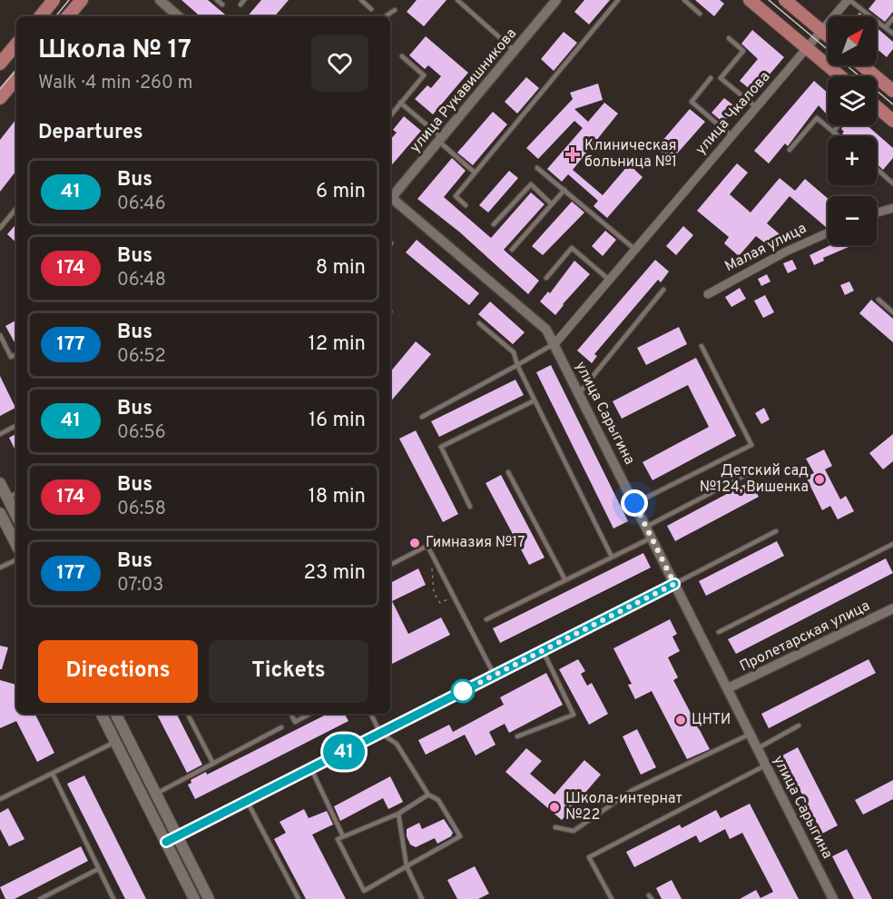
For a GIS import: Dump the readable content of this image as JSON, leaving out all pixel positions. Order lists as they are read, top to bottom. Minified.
{"streets":{"street":["улица Рукавишникова","улица Чкалова","Малая улица","улица Сарыгина","Пролетарская улица"]},"crossings":[["улица Чкалова","улица Сарыгина"],["улица Сарыгина","Пролетарская улица"]],"places":{"health":["Клиническая больница №1"],"other":["Детский сад №124, Вишенка","Гимназия №17","ЦНТИ","Школа-интернат №22"]},"lines":["bus line 41"],"north":"top right","page":{"on_map":"41","map_buttons":["+","−"],"heading":[["Школа № 17","Walk · 4 min · 260 m"],"Departures"],"list":[{"mark":"41","name":"Bus","note":"06:46","value":"6 min"},{"mark":"174","name":"Bus","note":"06:48","value":"8 min"},{"mark":"177","name":"Bus","note":"06:52","value":"12 min"},{"mark":"41","name":"Bus","note":"06:56","value":"16 min"},{"mark":"174","name":"Bus","note":"06:58","value":"18 min"},{"mark":"177","name":"Bus","note":"07:03","value":"23 min"}],"buttons":["Directions","Tickets"]}}
